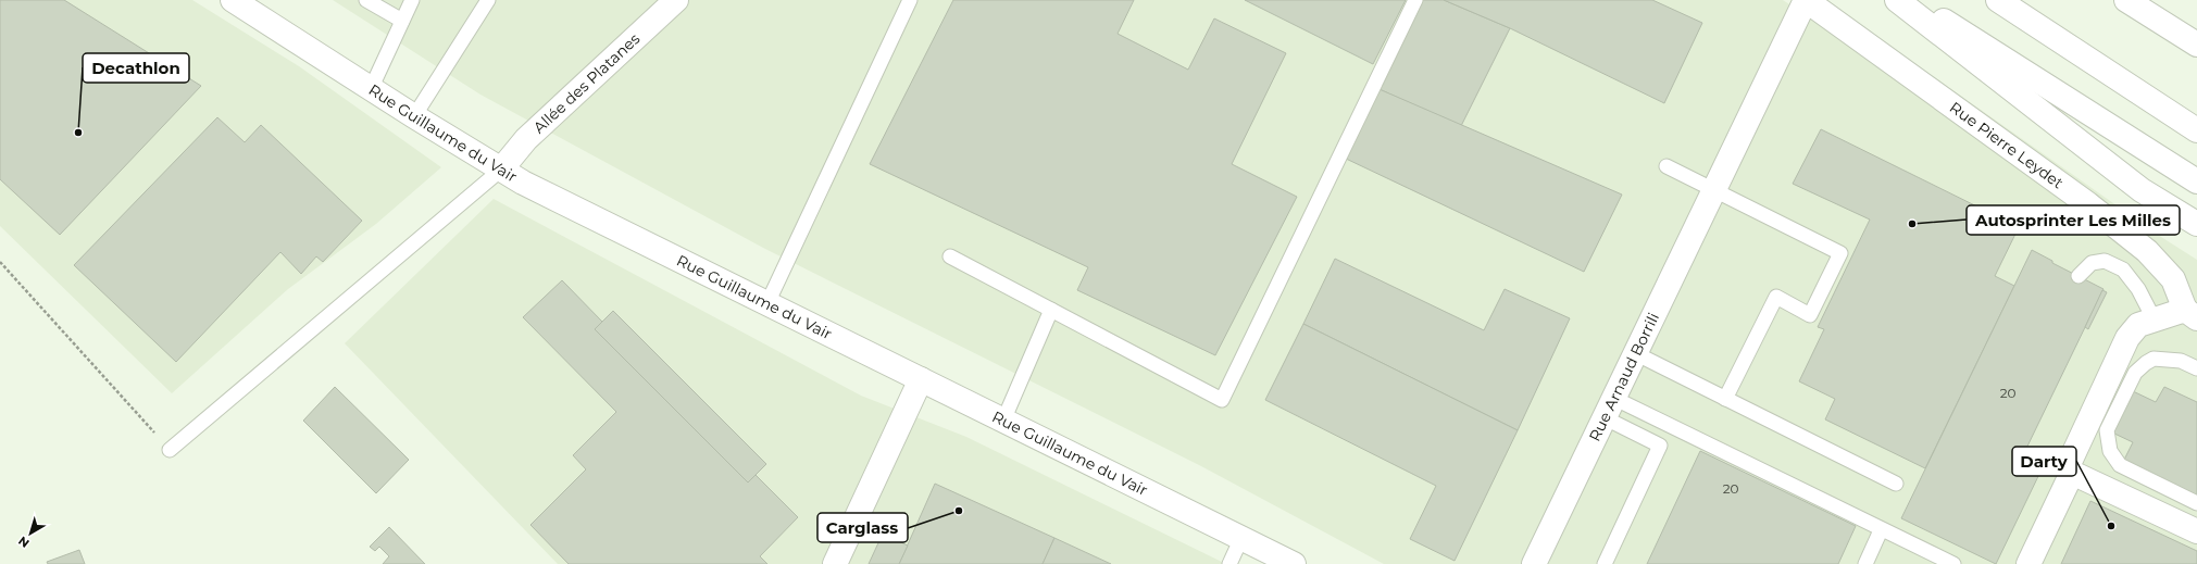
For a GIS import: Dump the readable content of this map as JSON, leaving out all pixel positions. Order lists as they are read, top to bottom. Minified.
{"streets":{"main road":["Allée des Platanes","Rue Guillaume du Vair","Rue Pierre Leydet","Rue Arnaud Borrili"]},"crossings":[["Allée des Platanes","Rue Guillaume du Vair"],["Rue Pierre Leydet","Rue Arnaud Borrili"]],"places":["Decathlon","Autosprinter Les Milles","Carglass","Darty"],"house_numbers":["20","20"],"north":"bottom left"}
